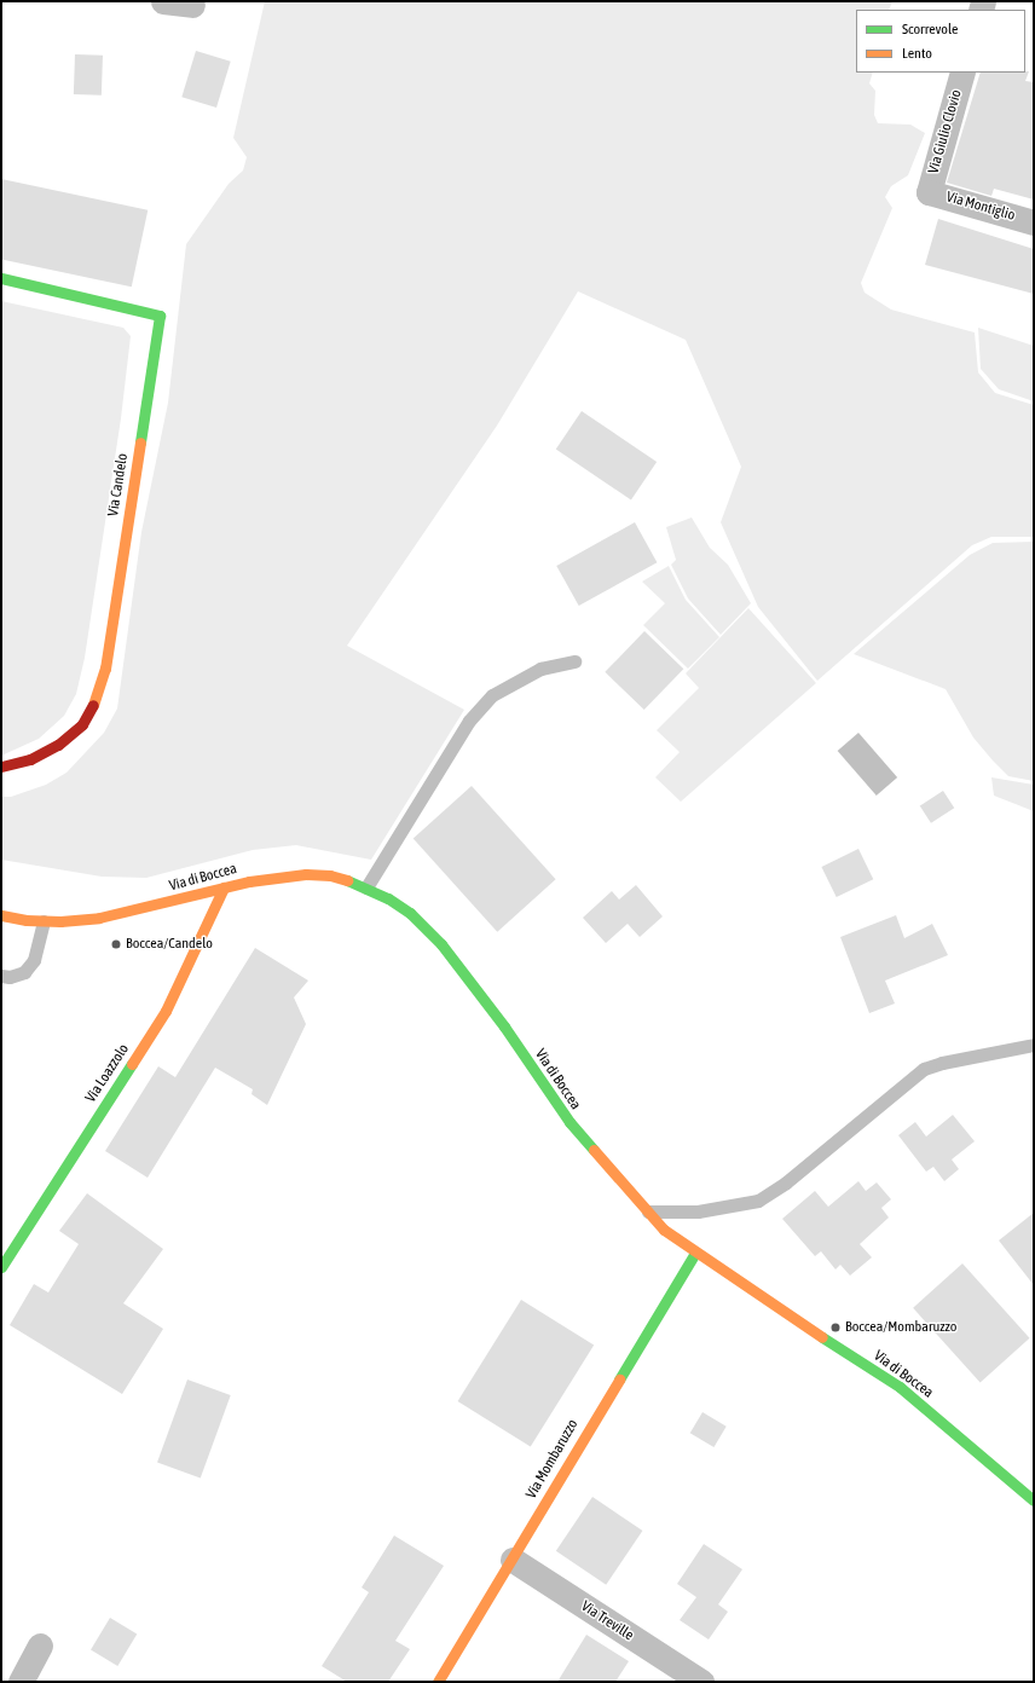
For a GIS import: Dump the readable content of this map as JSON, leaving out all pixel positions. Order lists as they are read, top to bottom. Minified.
{"streets":{"street":["Via Giulio Clovio","Via Montiglio","Via Candelo","Via di Boccea","Via Loazzolo","Via Mombaruzzo","Via Treville"]},"crossings":[["Via Giulio Clovio","Via Montiglio"],["Via di Boccea","Via Loazzolo"],["Via di Boccea","Via Mombaruzzo"],["Via Mombaruzzo","Via Treville"]],"places":["Boccea/Candelo","Boccea/Mombaruzzo"],"legend":["Scorrevole","Lento"]}
